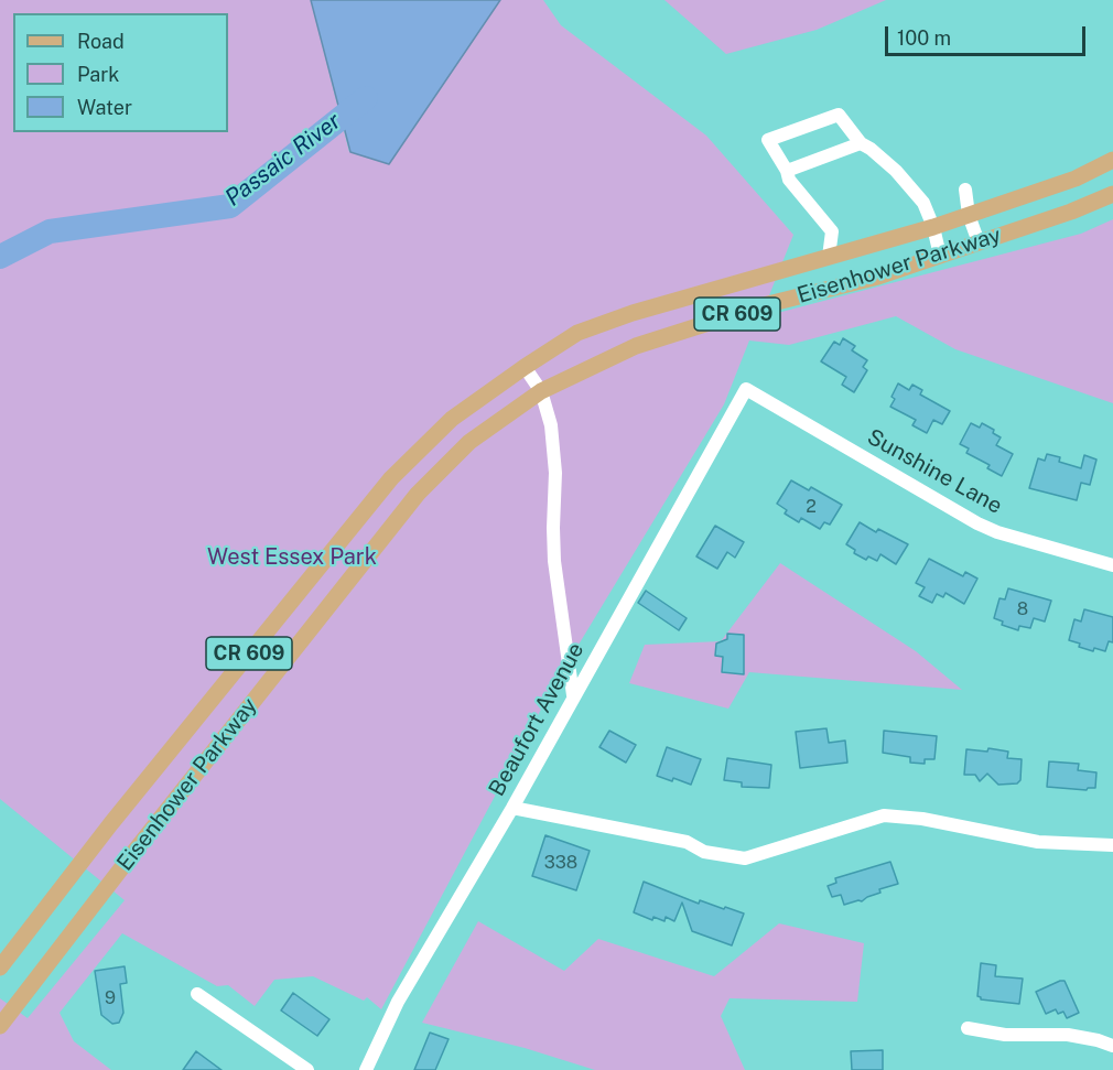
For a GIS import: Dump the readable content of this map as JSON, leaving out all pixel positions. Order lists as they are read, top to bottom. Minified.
{"streets":{"main road":["Eisenhower Parkway","CR 609"],"street":["Sunshine Lane","Beaufort Avenue"]},"crossings":[["Sunshine Lane","Beaufort Avenue"]],"water":["Passaic River"],"parks":["West Essex Park"],"house_numbers":["2","8","338","9"],"legend":["Road","Park","Water"],"scale_bar":"100 m"}
